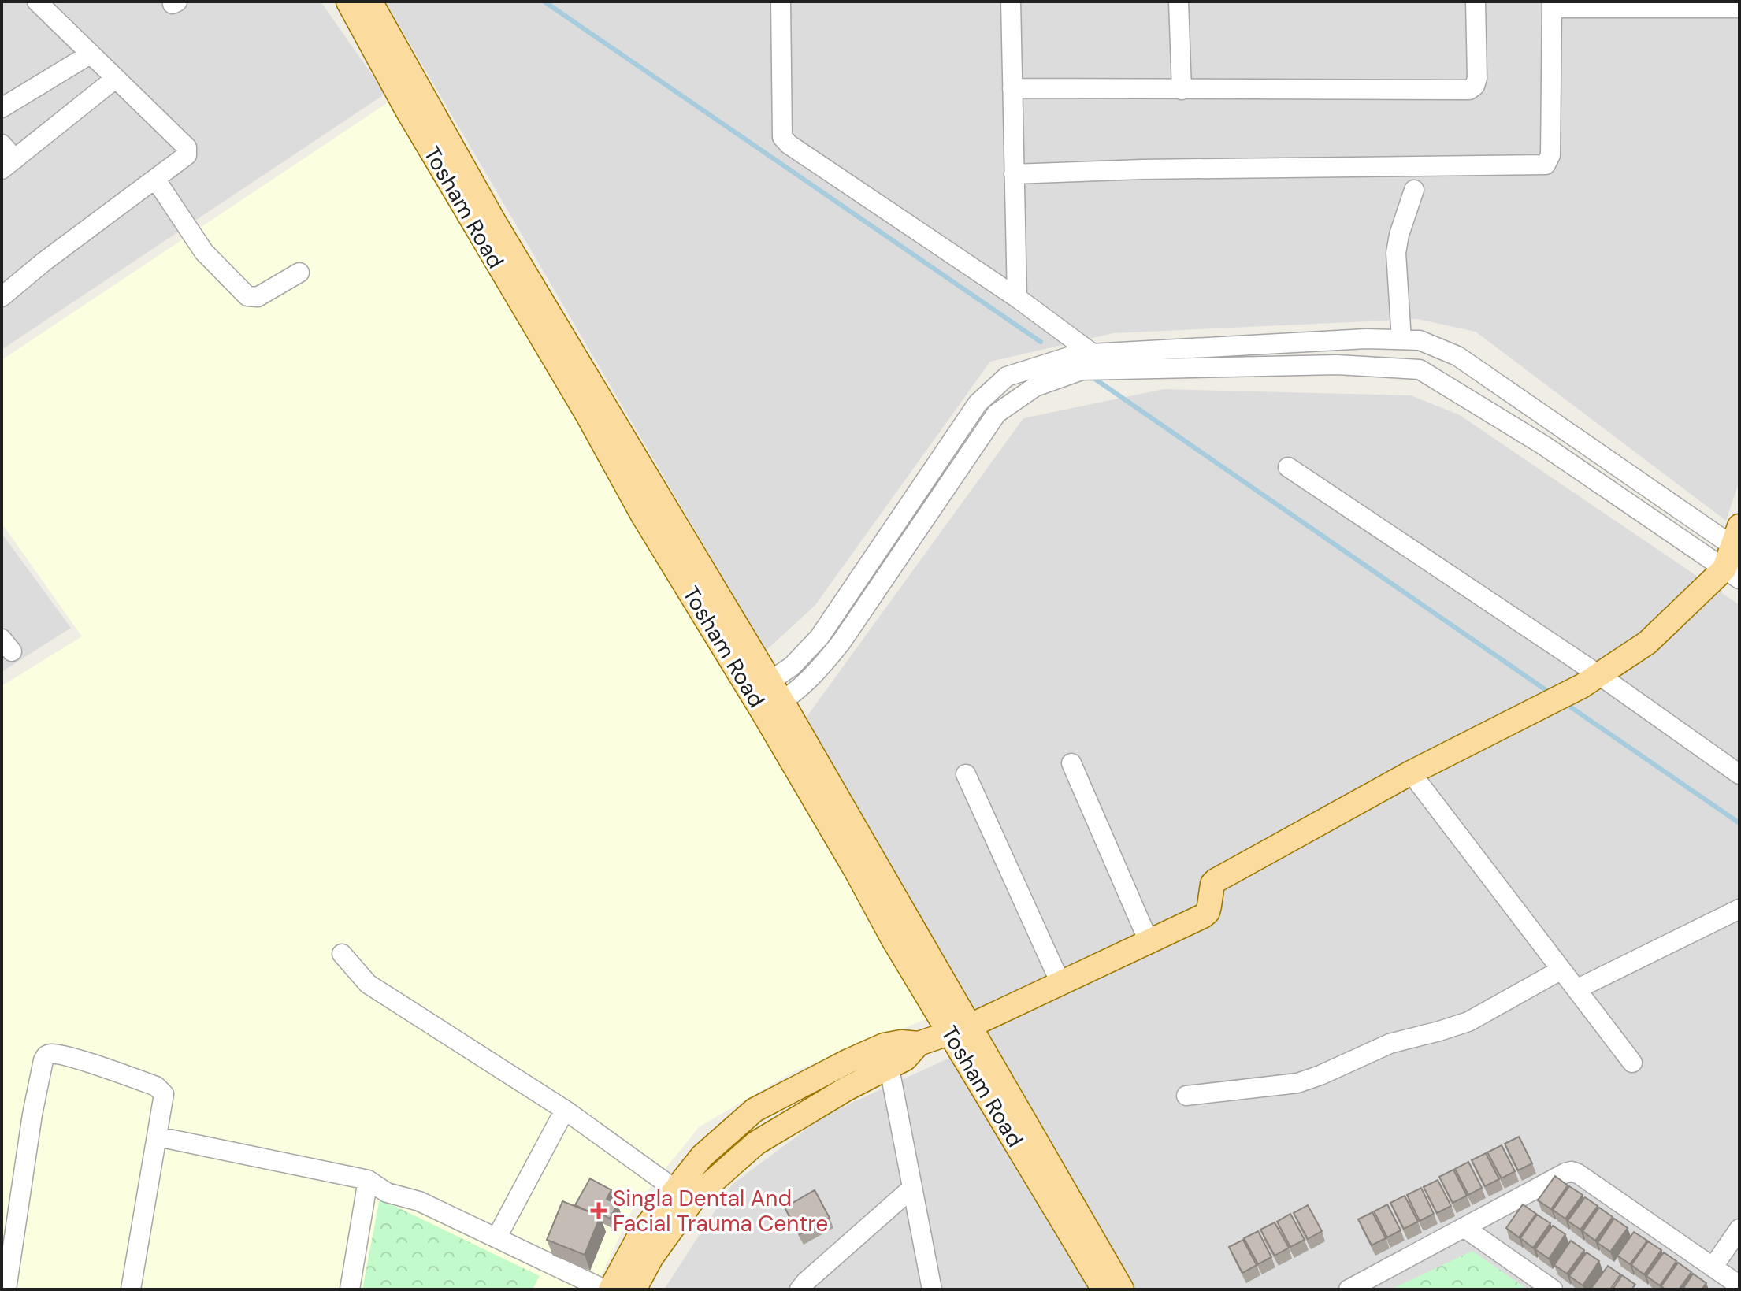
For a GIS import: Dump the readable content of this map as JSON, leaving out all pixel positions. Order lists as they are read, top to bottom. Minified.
{"streets":{"main road":["Tosham Road"]},"places":{"health":["Singla Dental And Facial Trauma Centre"]}}
